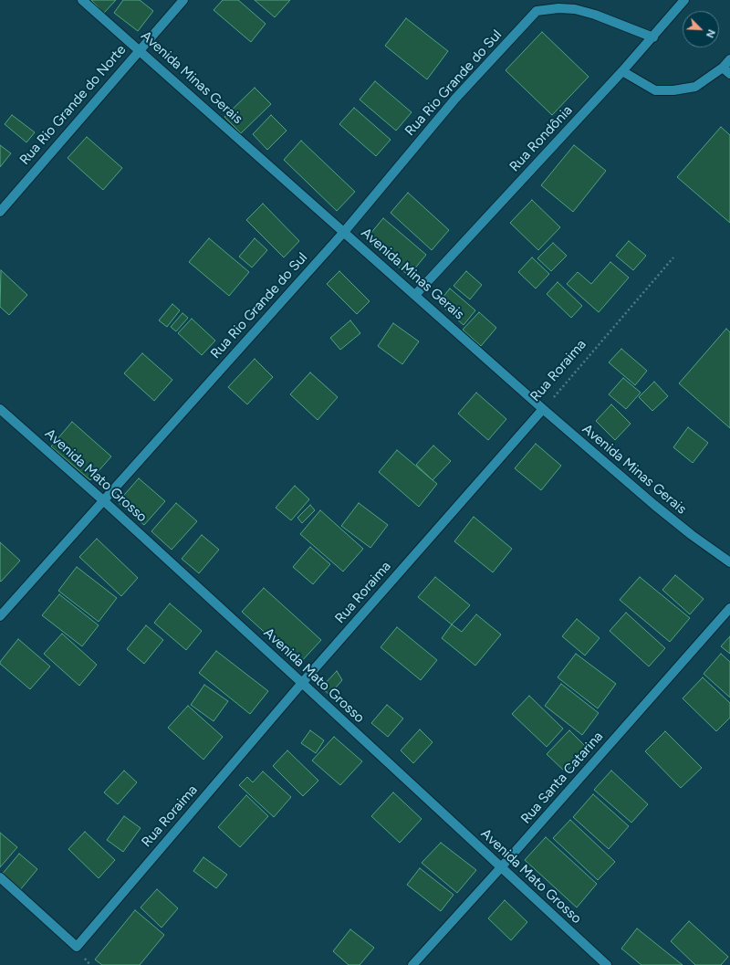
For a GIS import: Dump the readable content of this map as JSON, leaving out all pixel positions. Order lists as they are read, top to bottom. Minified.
{"streets":{"street":["Avenida Minas Gerais","Rua Rio Grande do Sul","Rua Rio Grande do Norte","Rua Rondônia","Rua Roraima","Avenida Mato Grosso","Rua Santa Catarina"]},"crossings":[["Avenida Minas Gerais","Rua Rio Grande do Sul"],["Avenida Minas Gerais","Rua Rio Grande do Norte"],["Avenida Minas Gerais","Rua Rondônia"],["Avenida Minas Gerais","Rua Roraima"],["Rua Rio Grande do Sul","Rua Rondônia"],["Rua Rio Grande do Sul","Avenida Mato Grosso"],["Rua Roraima","Avenida Mato Grosso"],["Avenida Mato Grosso","Rua Santa Catarina"]],"north":"bottom right"}
